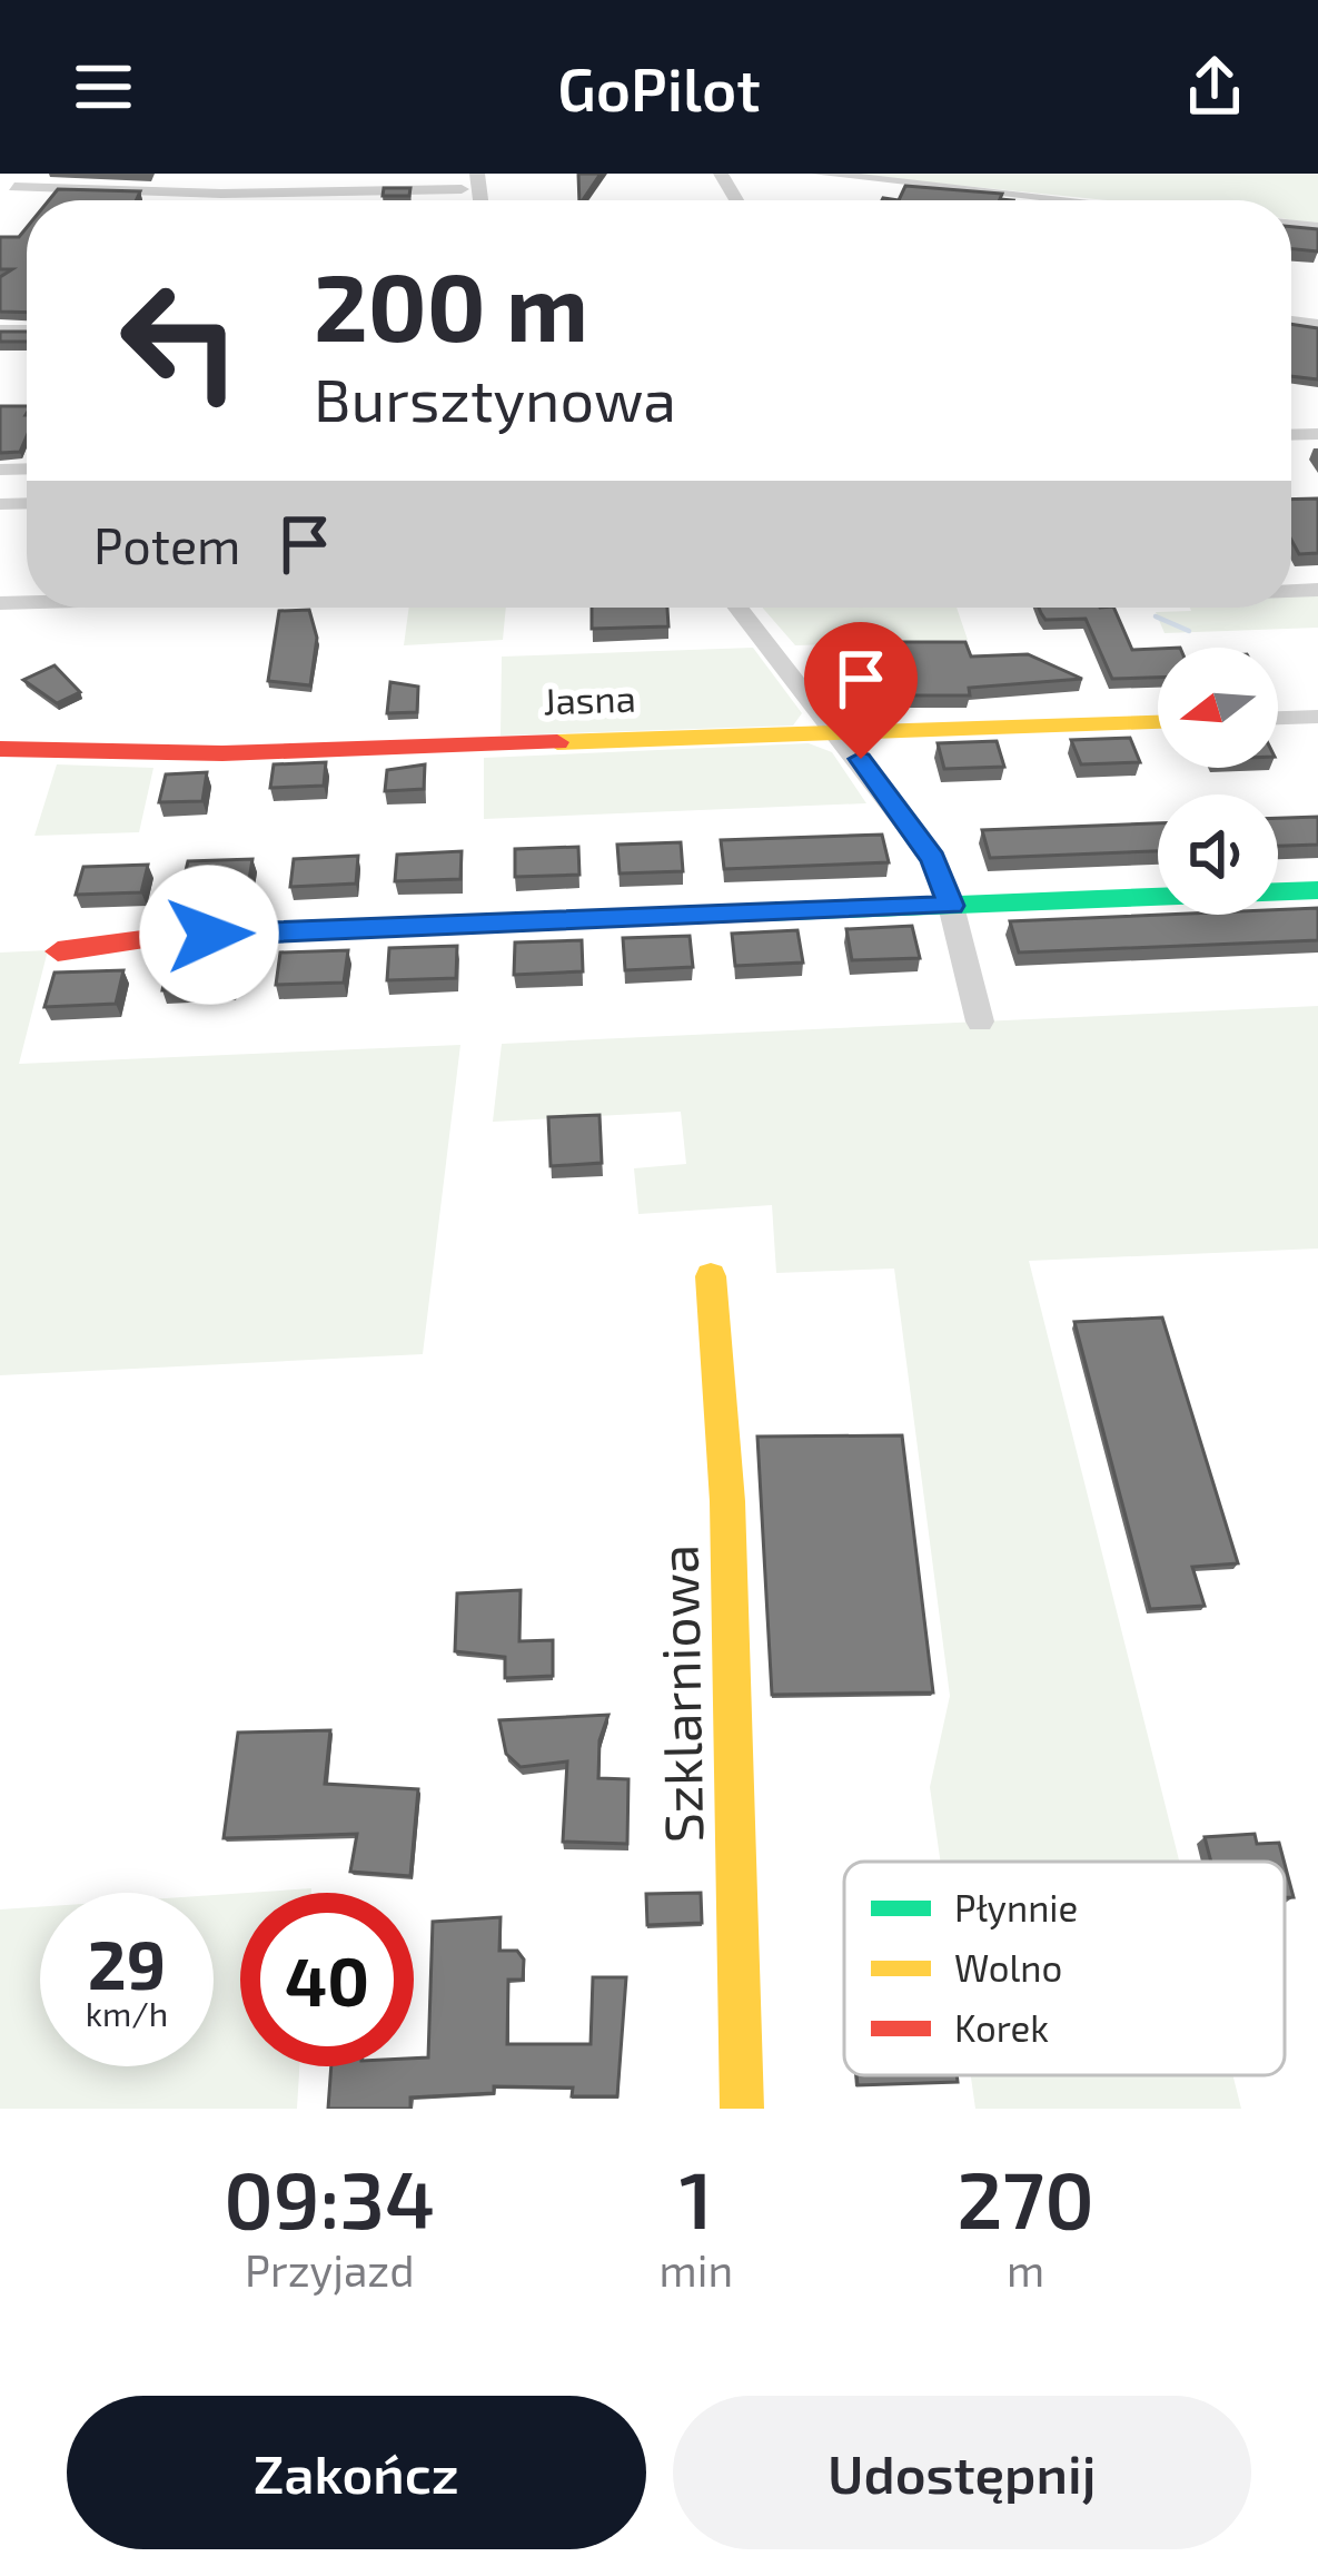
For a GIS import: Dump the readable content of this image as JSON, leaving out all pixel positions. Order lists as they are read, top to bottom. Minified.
{"streets":{"street":["Jasna","Szklarniowa"]},"legend":["Płynnie","Wolno","Korek"],"north":"left","page":{"header":"GoPilot","turn":["200 m","Bursztynowa"],"then":"Potem","speed":"29 km/h","limit":"40","eta":["09:34","Przyjazd","1","min","270","m"],"buttons":["Zakończ","Udostępnij"]}}
